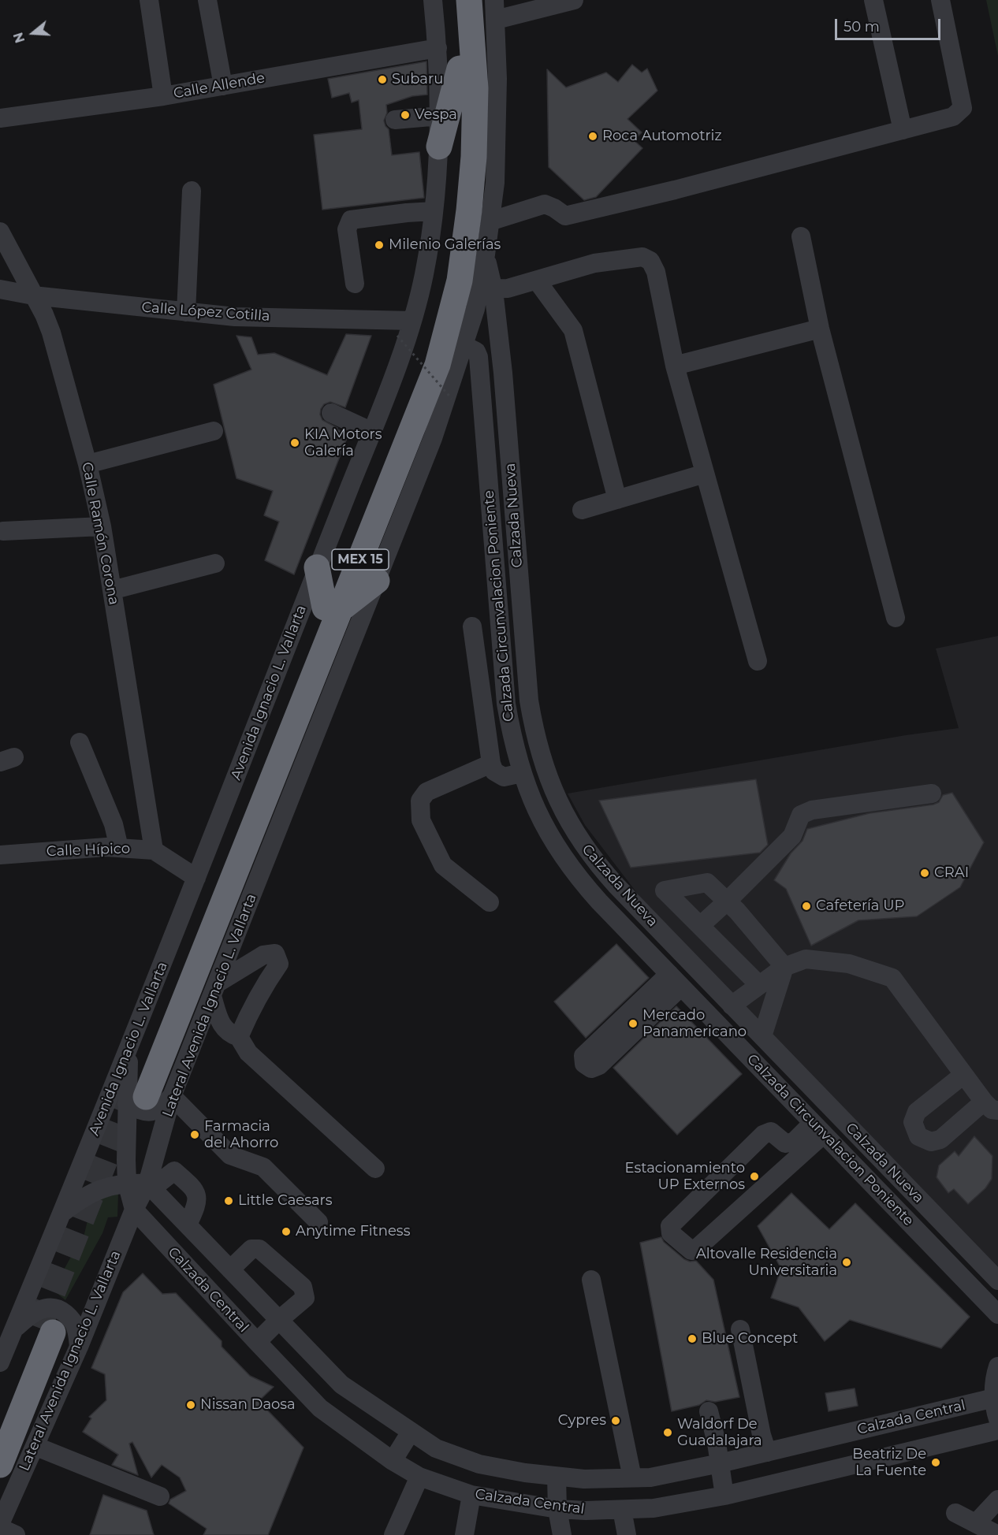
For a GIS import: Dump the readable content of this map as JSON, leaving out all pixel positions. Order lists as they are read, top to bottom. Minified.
{"streets":{"highway":["MEX 15","Avenida Ignacio L. Vallarta"],"street":["Calle Allende","Calle López Cotilla","Calzada Nueva","Calle Ramón Corona","Calzada Circunvalacion Poniente","Calle Hípico","Lateral Avenida Ignacio L. Vallarta","Calzada Central"]},"crossings":[["Calle Allende","Avenida Ignacio L. Vallarta"],["Calle López Cotilla","Calle Ramón Corona"],["Calle López Cotilla","Avenida Ignacio L. Vallarta"],["Calle Ramón Corona","Calle Hípico"],["Avenida Ignacio L. Vallarta","Calle Hípico"],["Lateral Avenida Ignacio L. Vallarta","Calzada Central"]],"places":["Subaru","Vespa","Roca Automotriz","Milenio Galerías","KIA Motors Galería","CRAI","Cafetería UP","Mercado Panamericano","Farmacia del Ahorro","Estacionamiento UP Externos","Little Caesars","Anytime Fitness","Altovalle Residencia Universitaria","Blue Concept","Nissan Daosa","Cypres","Waldorf De Guadalajara","Beatriz De La Fuente"],"scale_bar":"50 m","north":"left"}
